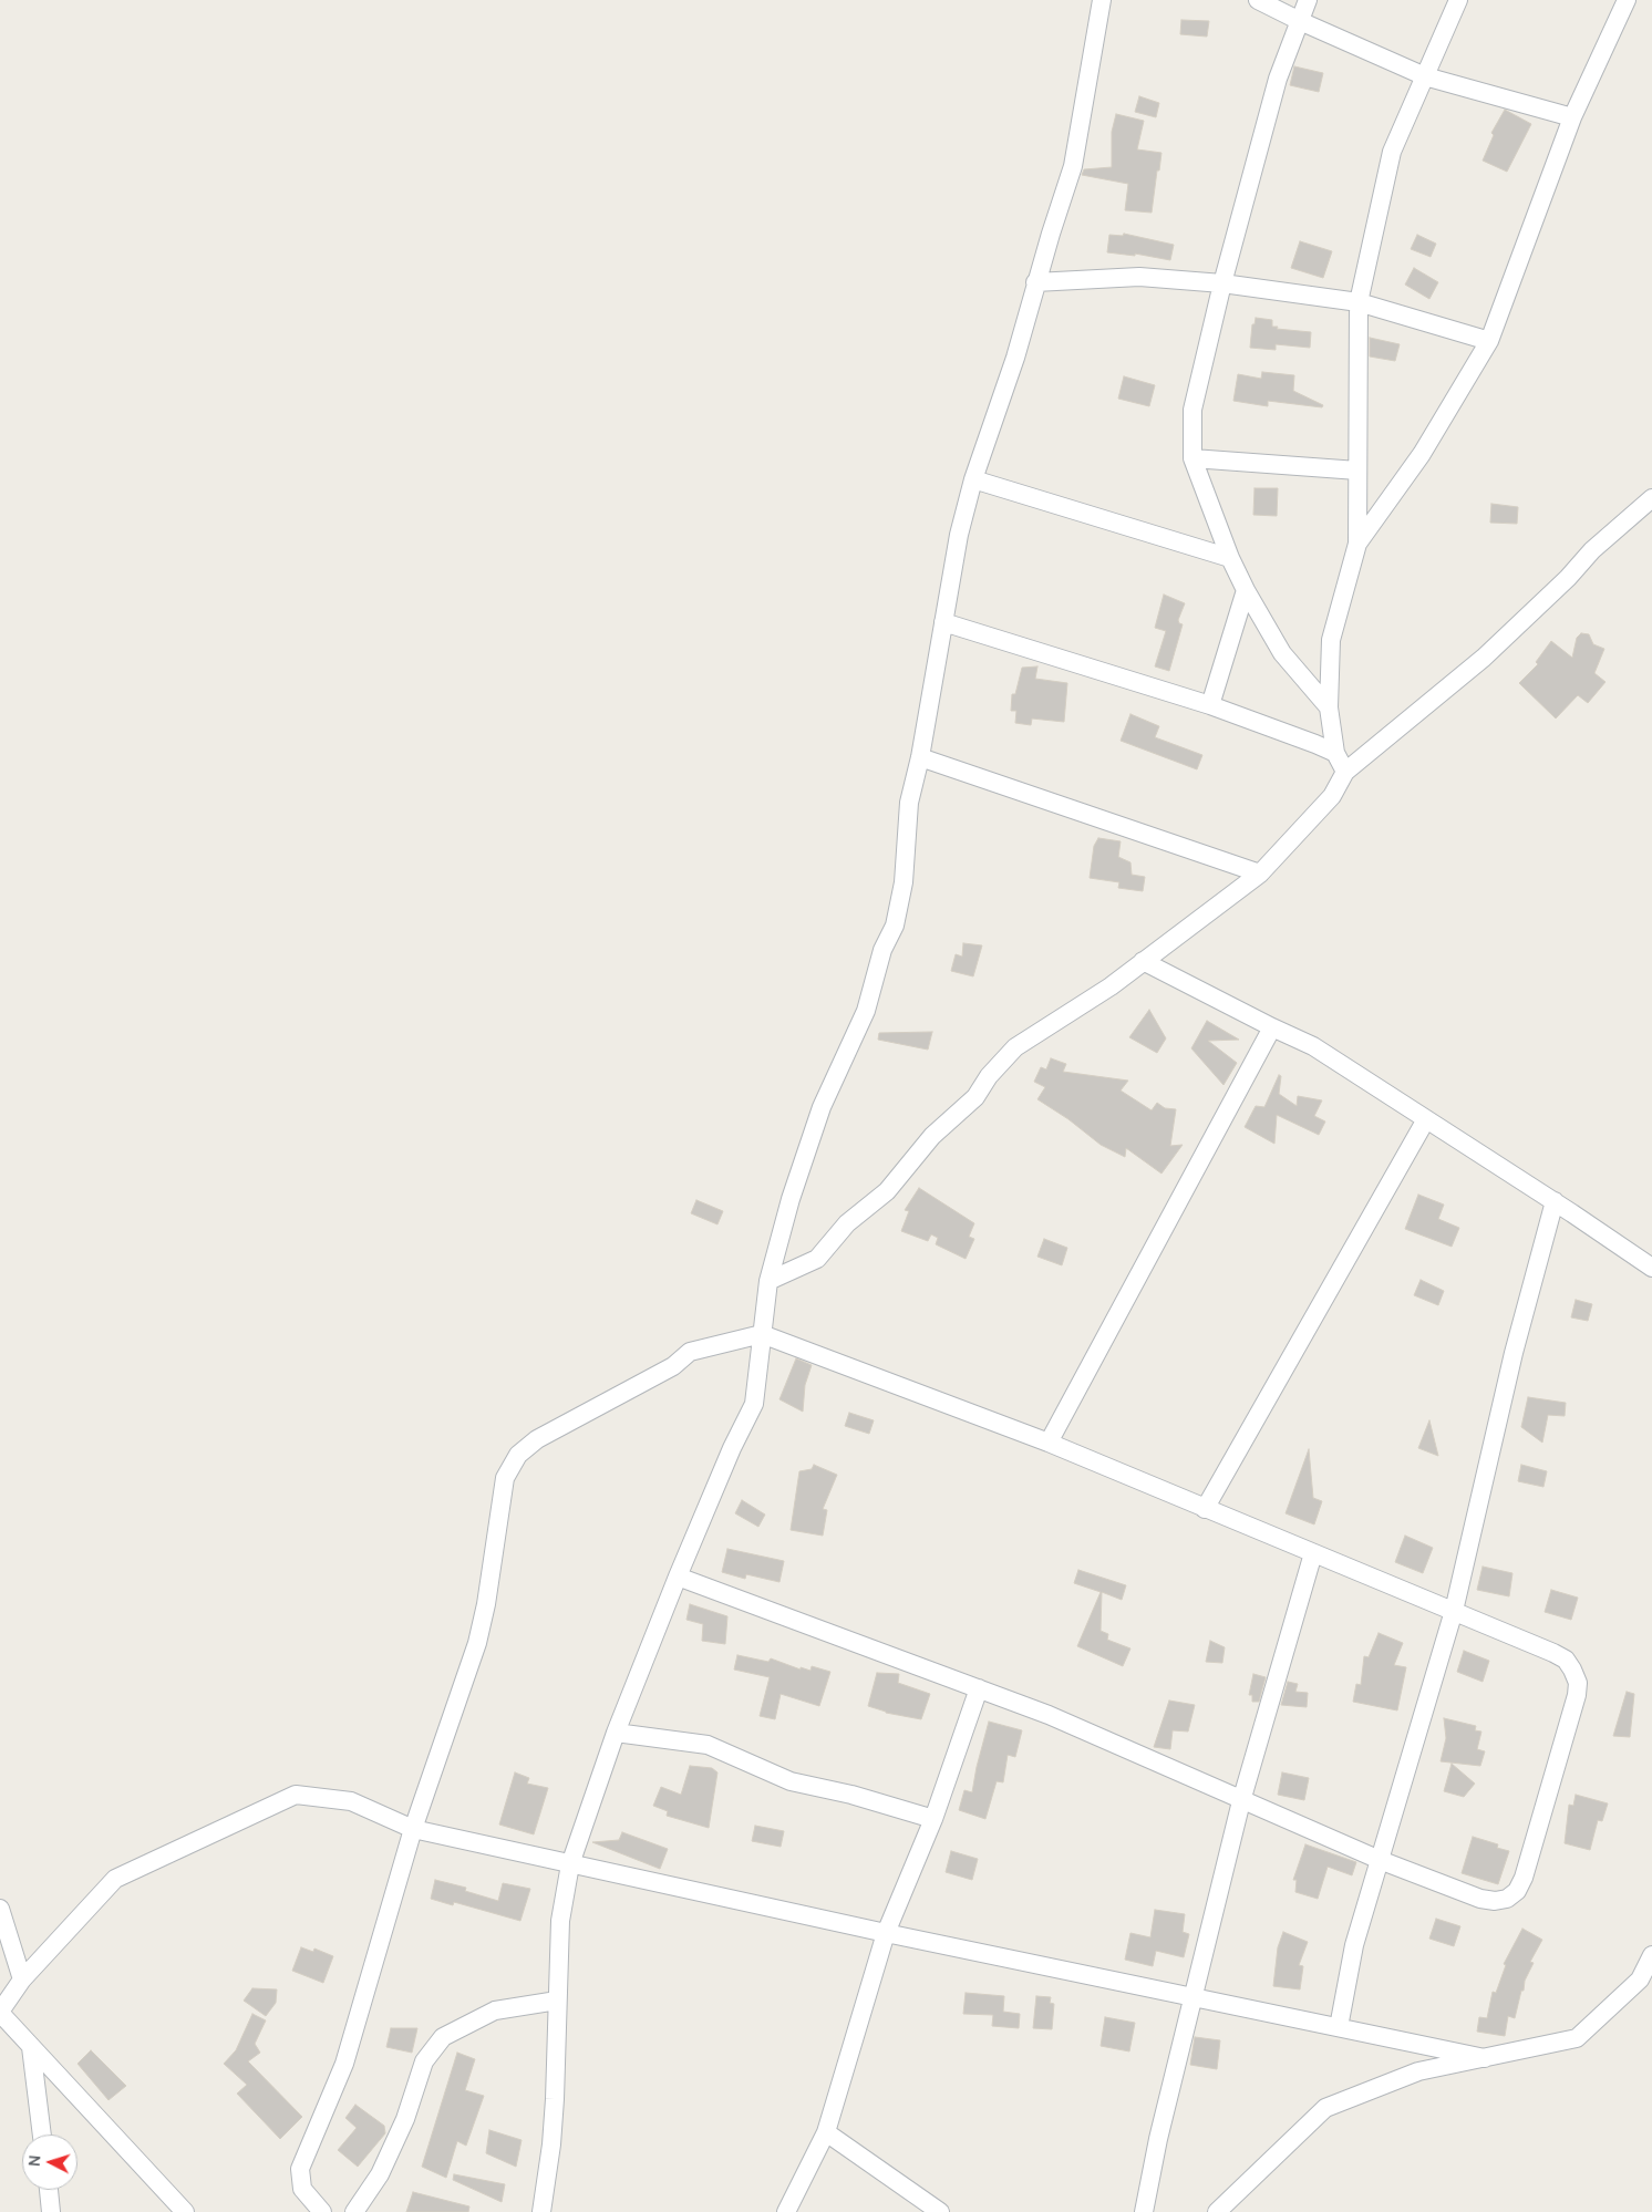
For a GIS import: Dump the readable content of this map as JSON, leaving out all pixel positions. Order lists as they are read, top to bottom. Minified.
{"north":"left"}
